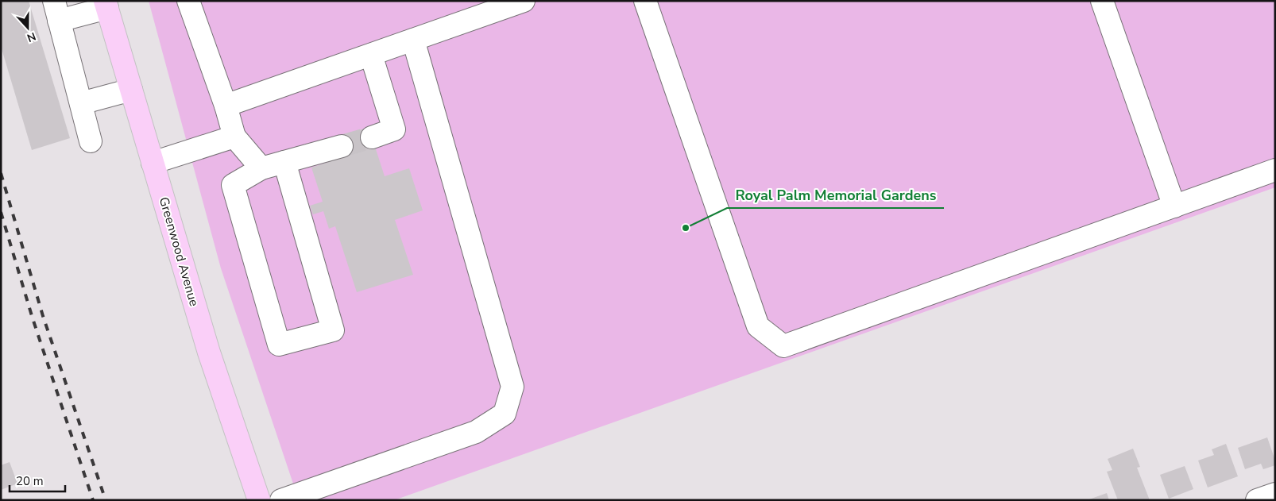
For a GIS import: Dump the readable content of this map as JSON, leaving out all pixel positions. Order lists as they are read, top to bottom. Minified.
{"streets":{"main road":["Greenwood Avenue"]},"places":["Royal Palm Memorial Gardens"],"scale_bar":"20 m","north":"bottom"}
